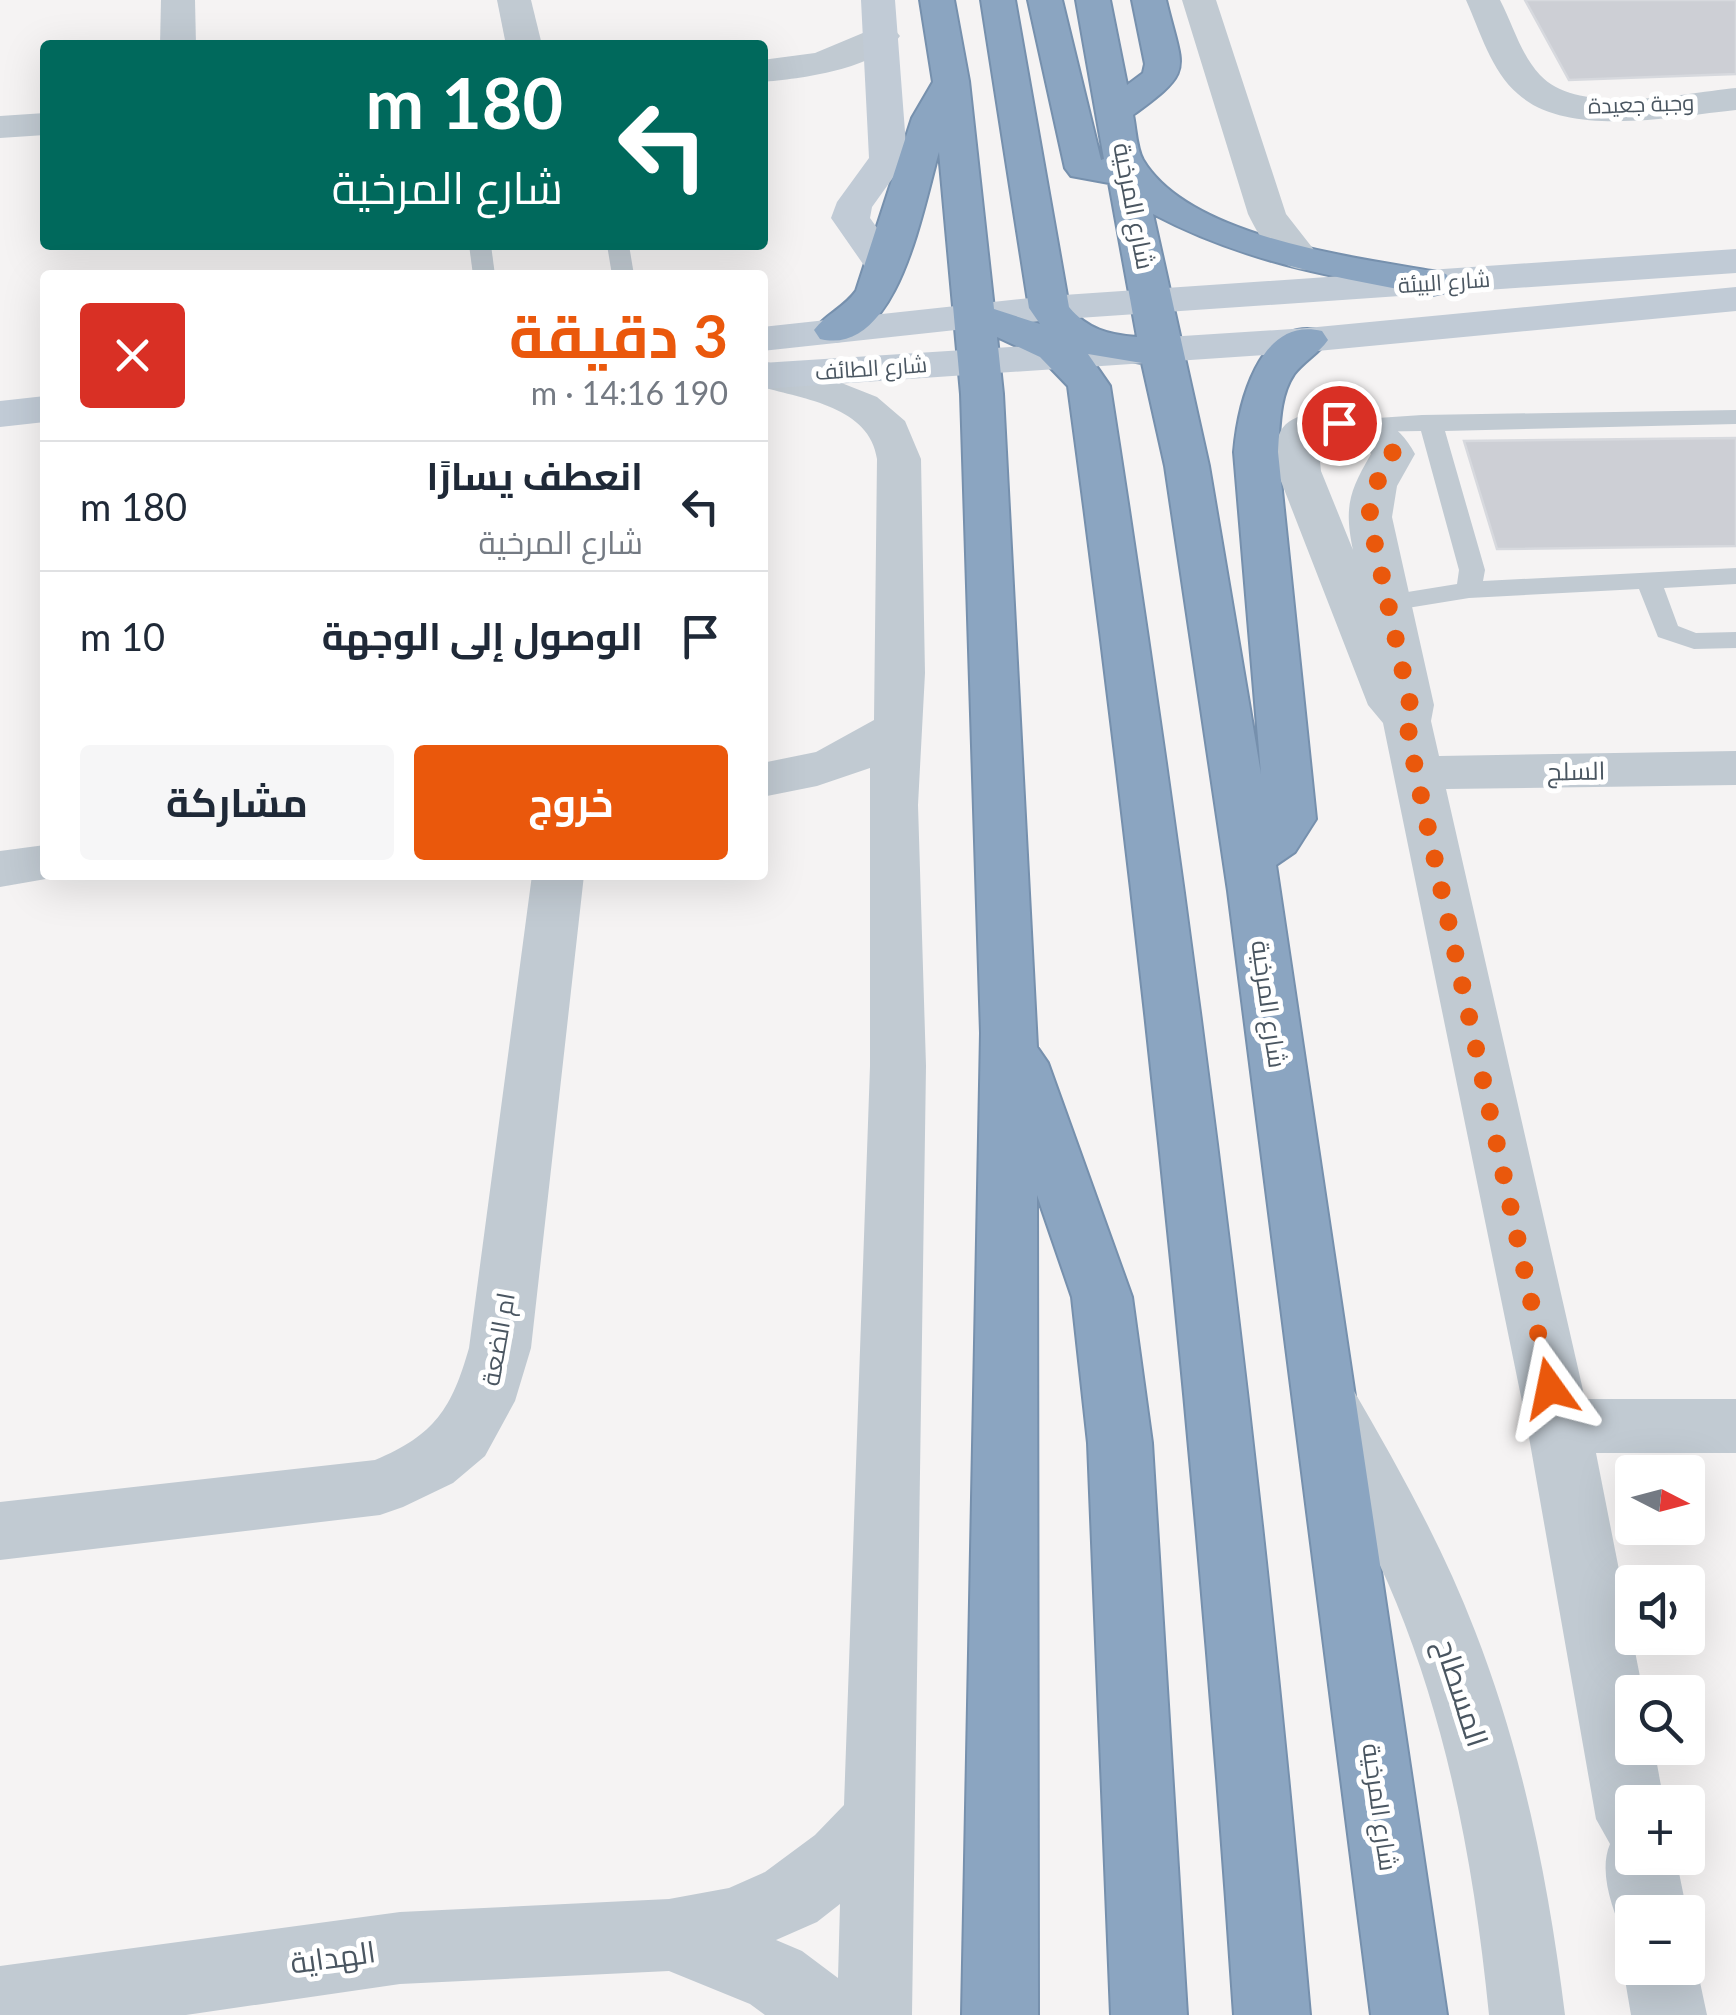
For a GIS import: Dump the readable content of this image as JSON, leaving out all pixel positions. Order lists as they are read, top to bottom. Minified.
{"streets":{"highway":["شارع المرخية"],"street":["وجبة جعيدة","شارع البيئة","شارع الطائف","السلج","ام الضعة","المسطاح","الهداية"]},"crossings":[["شارع المرخية","شارع البيئة"],["شارع المرخية","المسطاح"]],"north":"right","page":{"turn":["180 m","شارع المرخية"],"heading":["3 دقيقة","190 m · 14:16"],"list":[{"name":"انعطف يسارًا","note":"شارع المرخية","value":"180 m"},{"name":"الوصول إلى الوجهة","value":"10 m"}],"buttons":["خروج","مشاركة"],"map_buttons":["+","−"]}}
